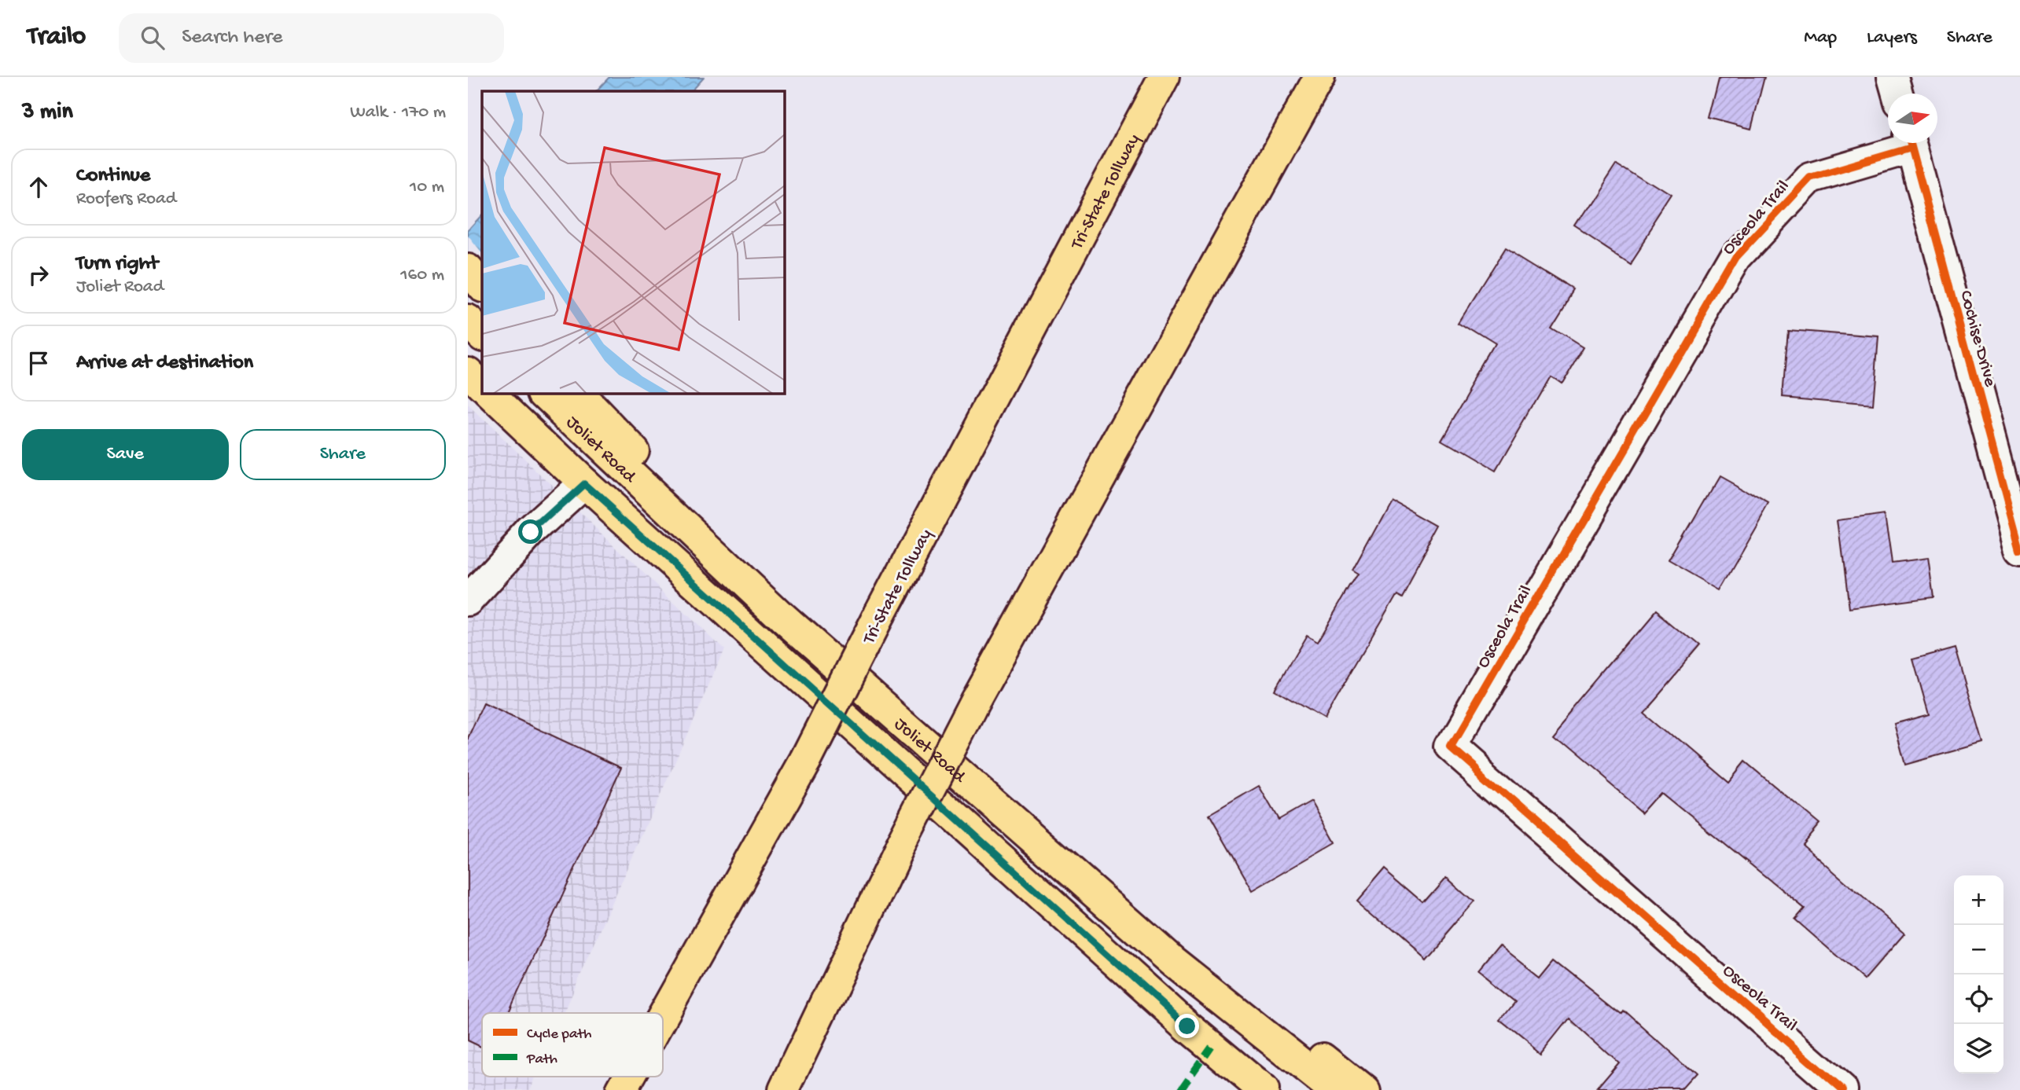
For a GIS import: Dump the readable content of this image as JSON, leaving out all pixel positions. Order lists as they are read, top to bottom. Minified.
{"streets":{"main road":["Tri-State Tollway","Joliet Road"],"street":["Osceola Trail","Cochise Drive"]},"legend":["Cycle path","Path"],"north":"right","page":{"header":"Trailo","search":"Search here","nav":["Map","Layers","Share"],"heading":["3 min","Walk · 170 m"],"list":[["Continue","Roofers Road","10 m"],["Turn right","Joliet Road","160 m"],"Arrive at destination"],"buttons":["Save","Share"],"map_buttons":["+","−"]}}
